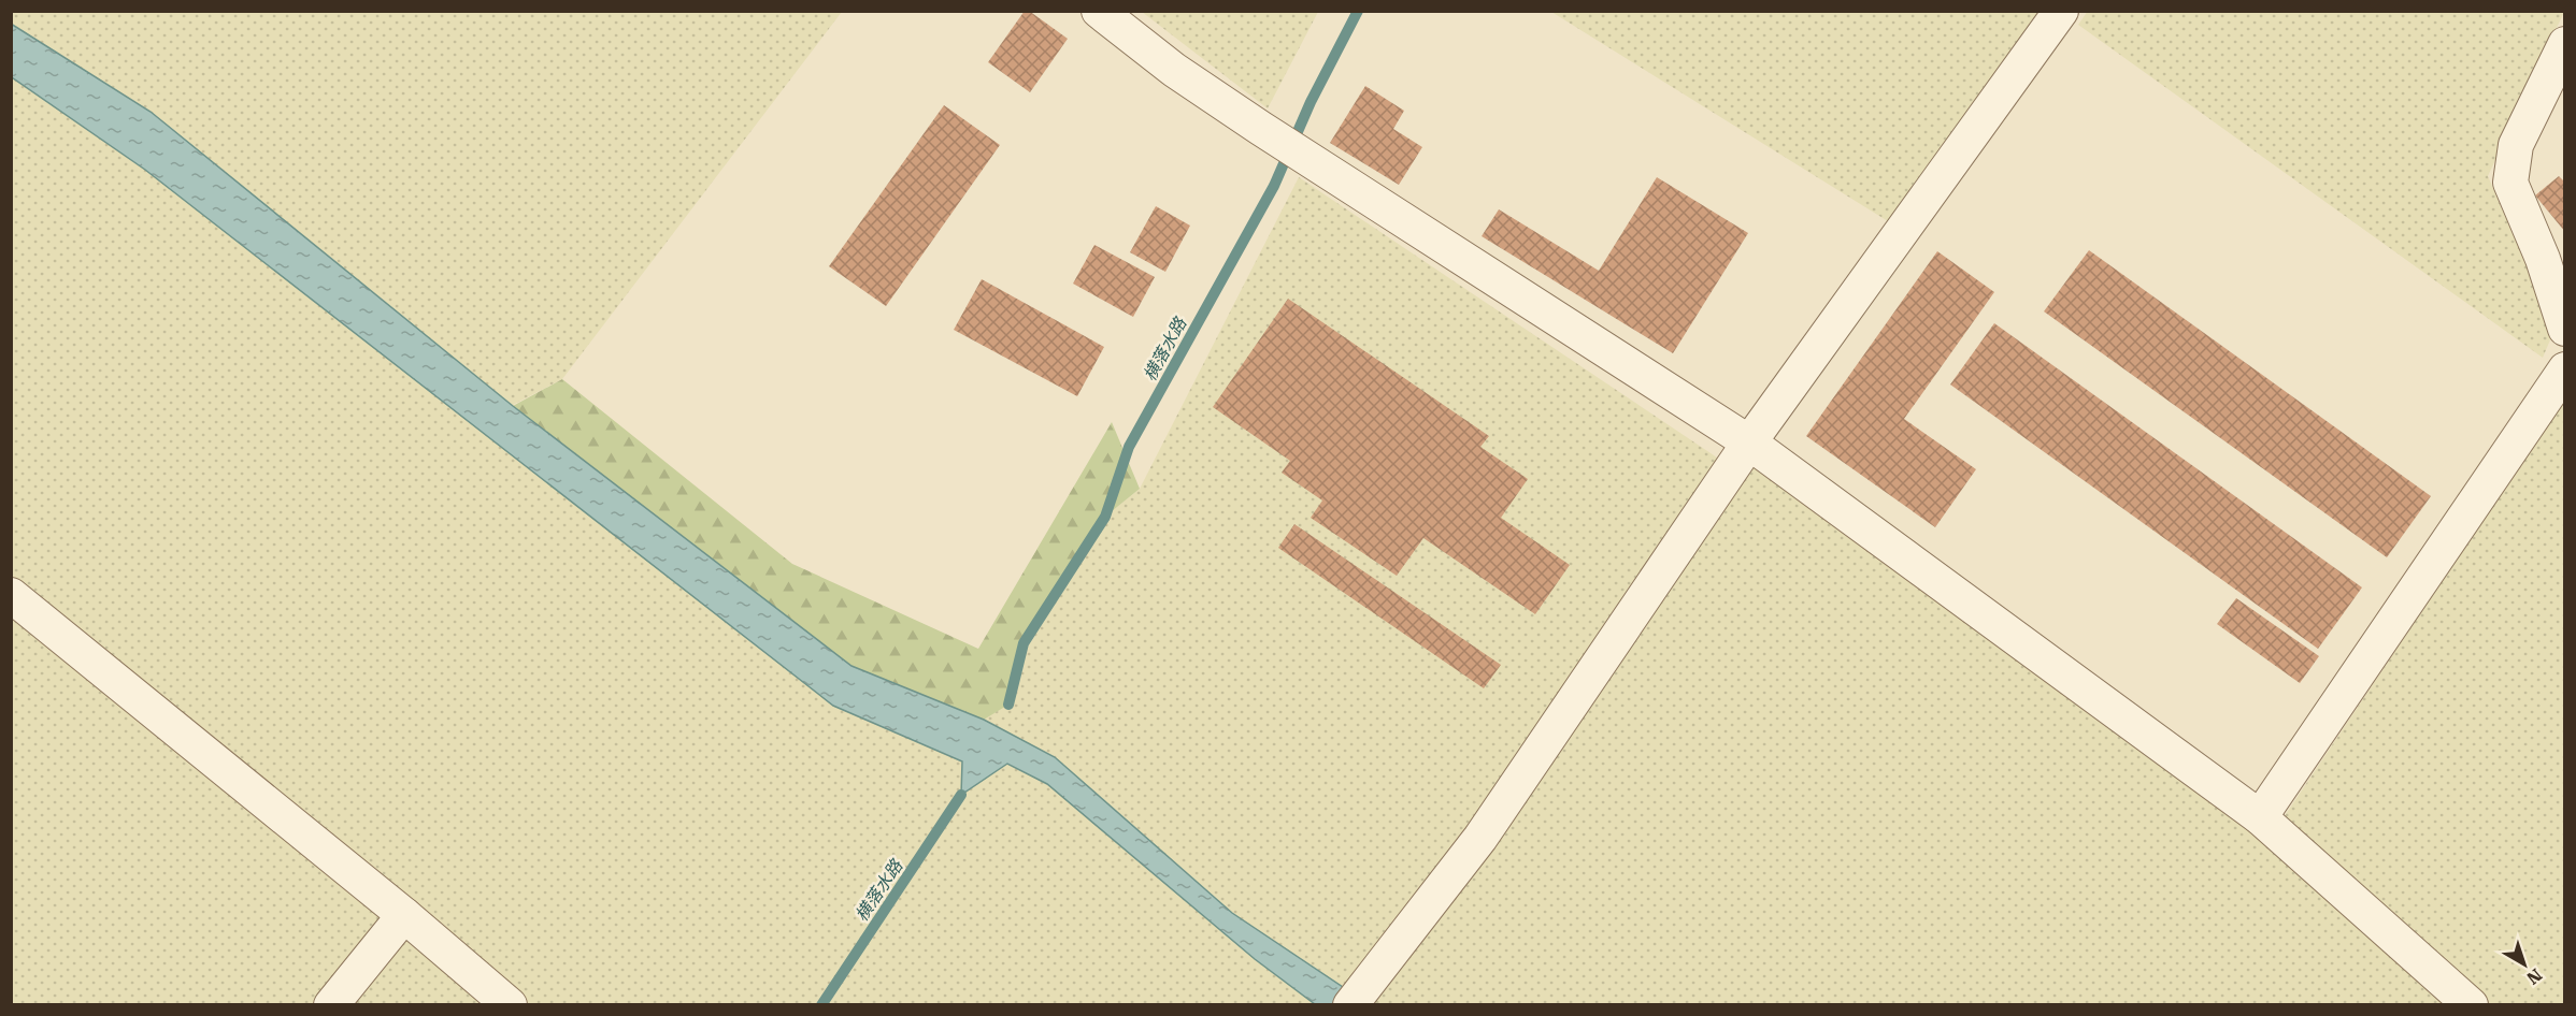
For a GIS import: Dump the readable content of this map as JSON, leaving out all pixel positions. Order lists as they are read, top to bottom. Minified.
{"water":["横落水路"],"north":"bottom right"}
